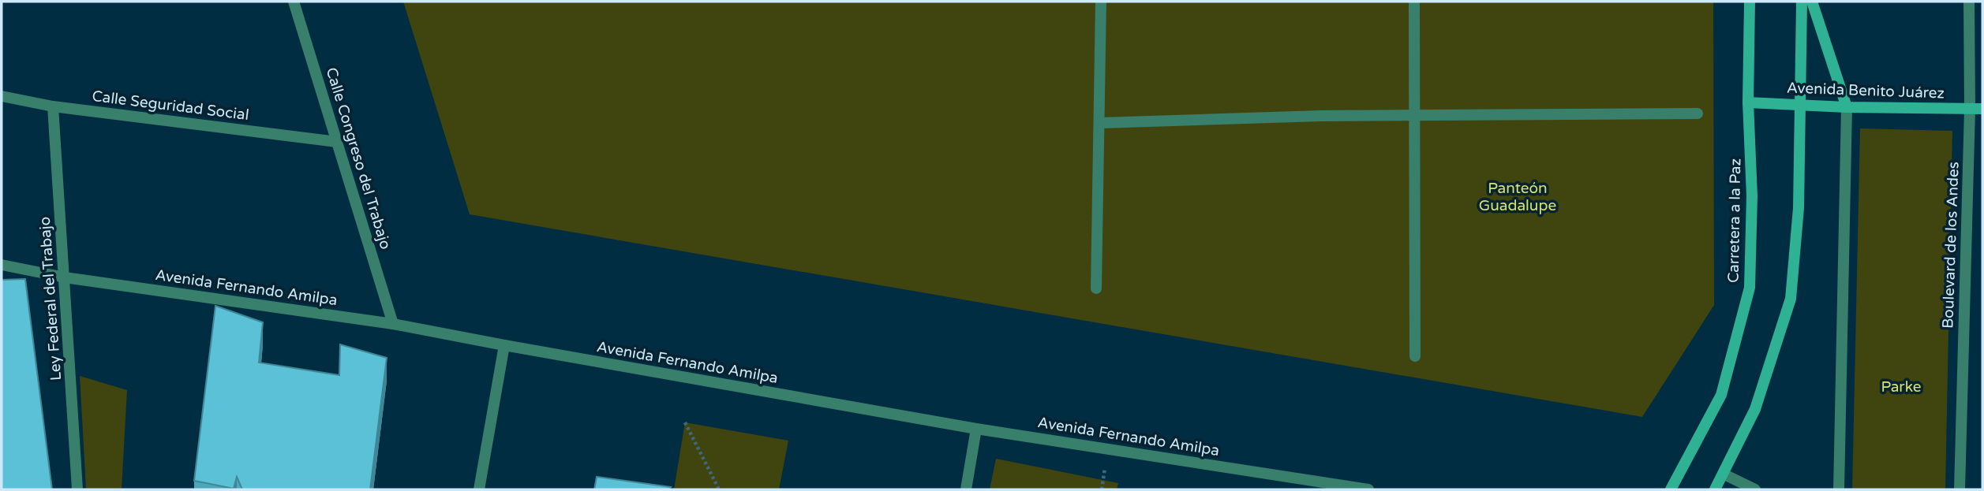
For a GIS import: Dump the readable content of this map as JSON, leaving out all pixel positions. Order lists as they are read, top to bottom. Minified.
{"streets":{"main road":["Avenida Benito Juárez","Carretera a la Paz"],"street":["Calle Seguridad Social","Calle Congreso del Trabajo","Boulevard de los Andes","Avenida Fernando Amilpa","Ley Federal del Trabajo"]},"crossings":[["Avenida Benito Juárez","Carretera a la Paz"],["Avenida Benito Juárez","Boulevard de los Andes"],["Calle Seguridad Social","Calle Congreso del Trabajo"],["Calle Seguridad Social","Ley Federal del Trabajo"],["Calle Congreso del Trabajo","Avenida Fernando Amilpa"],["Avenida Fernando Amilpa","Ley Federal del Trabajo"]],"parks":["Panteón Guadalupe","Parke"]}
